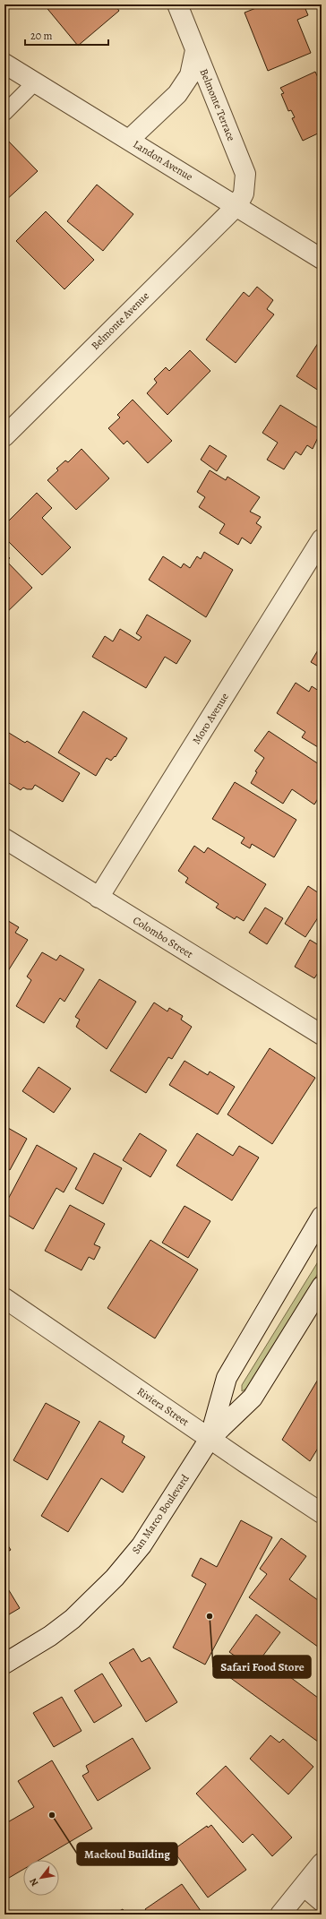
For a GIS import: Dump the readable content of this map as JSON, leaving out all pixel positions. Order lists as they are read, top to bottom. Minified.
{"streets":{"street":["Belmonte Terrace","Landon Avenue","Belmonte Avenue","Moro Avenue","Colombo Street","Riviera Street","San Marco Boulevard"]},"crossings":[["Belmonte Terrace","Landon Avenue"],["Belmonte Terrace","Belmonte Avenue"],["Landon Avenue","Belmonte Avenue"],["Moro Avenue","Colombo Street"],["Riviera Street","San Marco Boulevard"]],"places":["Safari Food Store","Mackoul Building"],"scale_bar":"20 m","north":"bottom left"}
